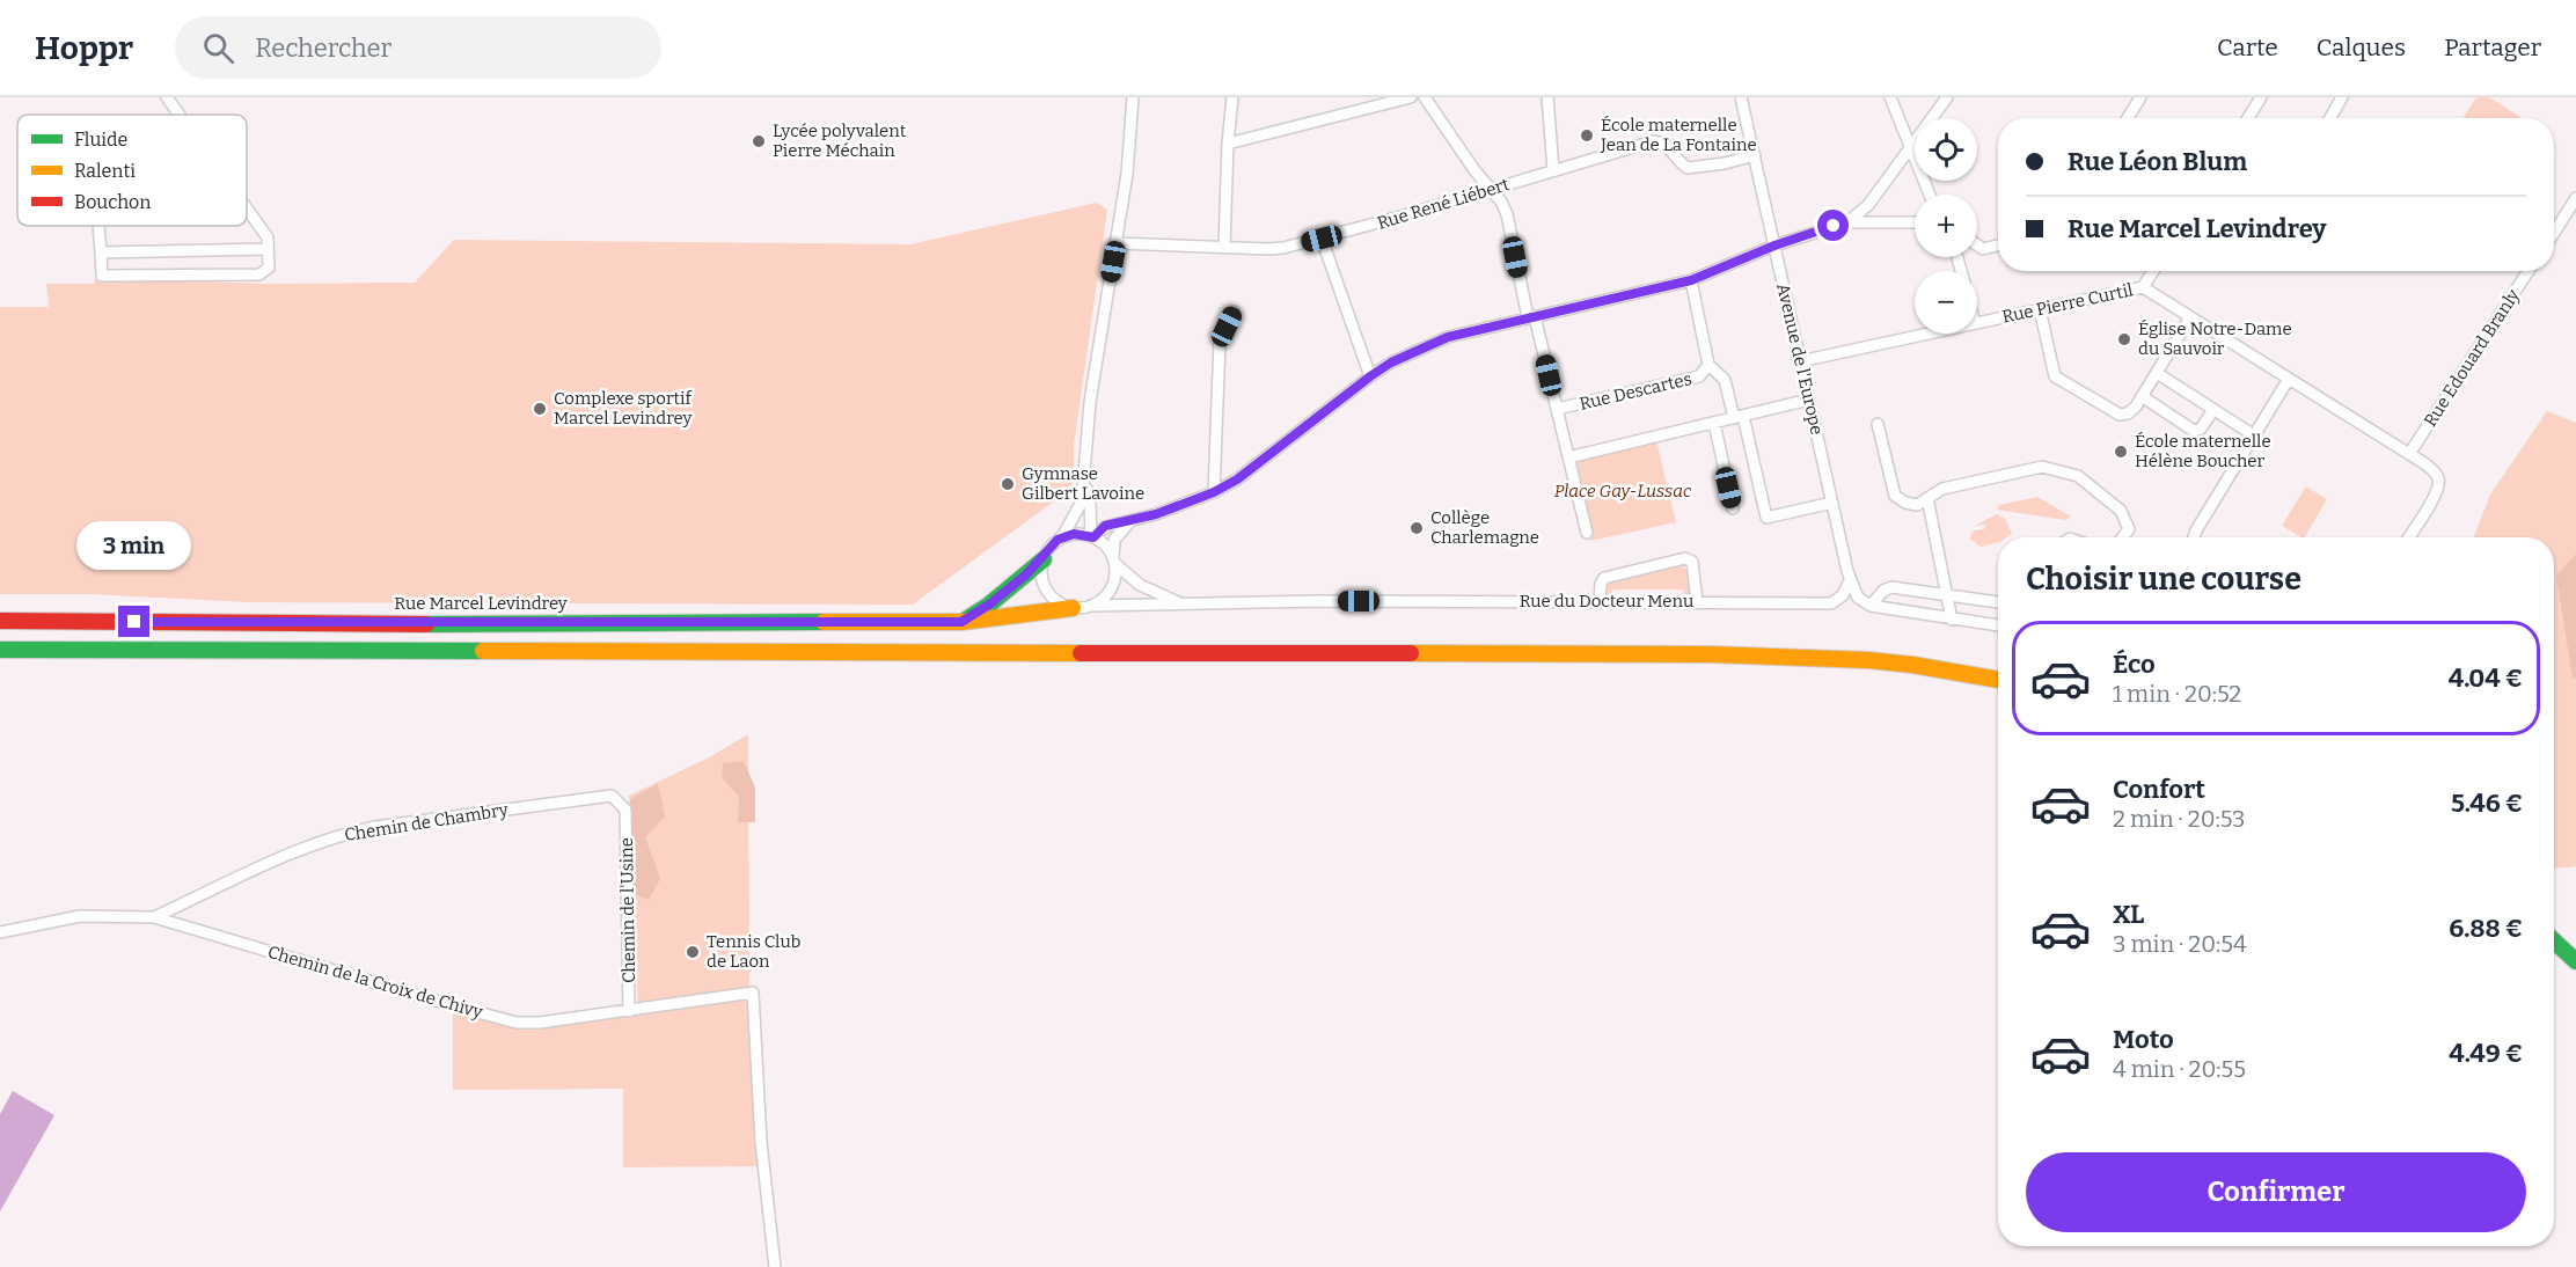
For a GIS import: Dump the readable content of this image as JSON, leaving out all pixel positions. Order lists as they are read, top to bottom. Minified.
{"streets":{"main road":["Rue Marcel Levindrey"],"street":["Rue René Liébert","Rue Pierre Curtil","Rue Edouard Branly","Avenue de l'Europe","Rue Descartes","Rue du Docteur Menu","Chemin de Chambry","Chemin de l'Usine","Chemin de la Croix de Chivy"]},"crossings":[["Rue René Liébert","Avenue de l'Europe"],["Rue René Liébert","Rue Descartes"],["Rue Pierre Curtil","Avenue de l'Europe"],["Avenue de l'Europe","Rue Descartes"],["Avenue de l'Europe","Rue du Docteur Menu"],["Rue du Docteur Menu","Rue Marcel Levindrey"],["Chemin de Chambry","Chemin de l'Usine"],["Chemin de Chambry","Chemin de la Croix de Chivy"],["Chemin de l'Usine","Chemin de la Croix de Chivy"]],"parks":["Place Gay-Lussac"],"places":["École maternelle Jean de La Fontaine","Lycée polyvalent Pierre Méchain","Église Notre-Dame du Sauvoir","Complexe sportif Marcel Levindrey","École maternelle Hélène Boucher","Gymnase Gilbert Lavoine","Collège Charlemagne","Tennis Club de Laon"],"legend":["Fluide","Ralenti","Bouchon"],"page":{"header":"Hoppr","search":"Rechercher","nav":["Carte","Calques","Partager"],"map_buttons":["+","−"],"banner":["Rue Léon Blum","Rue Marcel Levindrey"],"bubble":"3 min","heading":"Choisir une course","list":[{"name":"Éco","note":"1 min · 20:52","value":"4.04 €"},{"name":"Confort","note":"2 min · 20:53","value":"5.46 €"},{"name":"XL","note":"3 min · 20:54","value":"6.88 €"},{"name":"Moto","note":"4 min · 20:55","value":"4.49 €"}],"buttons":"Confirmer"}}
